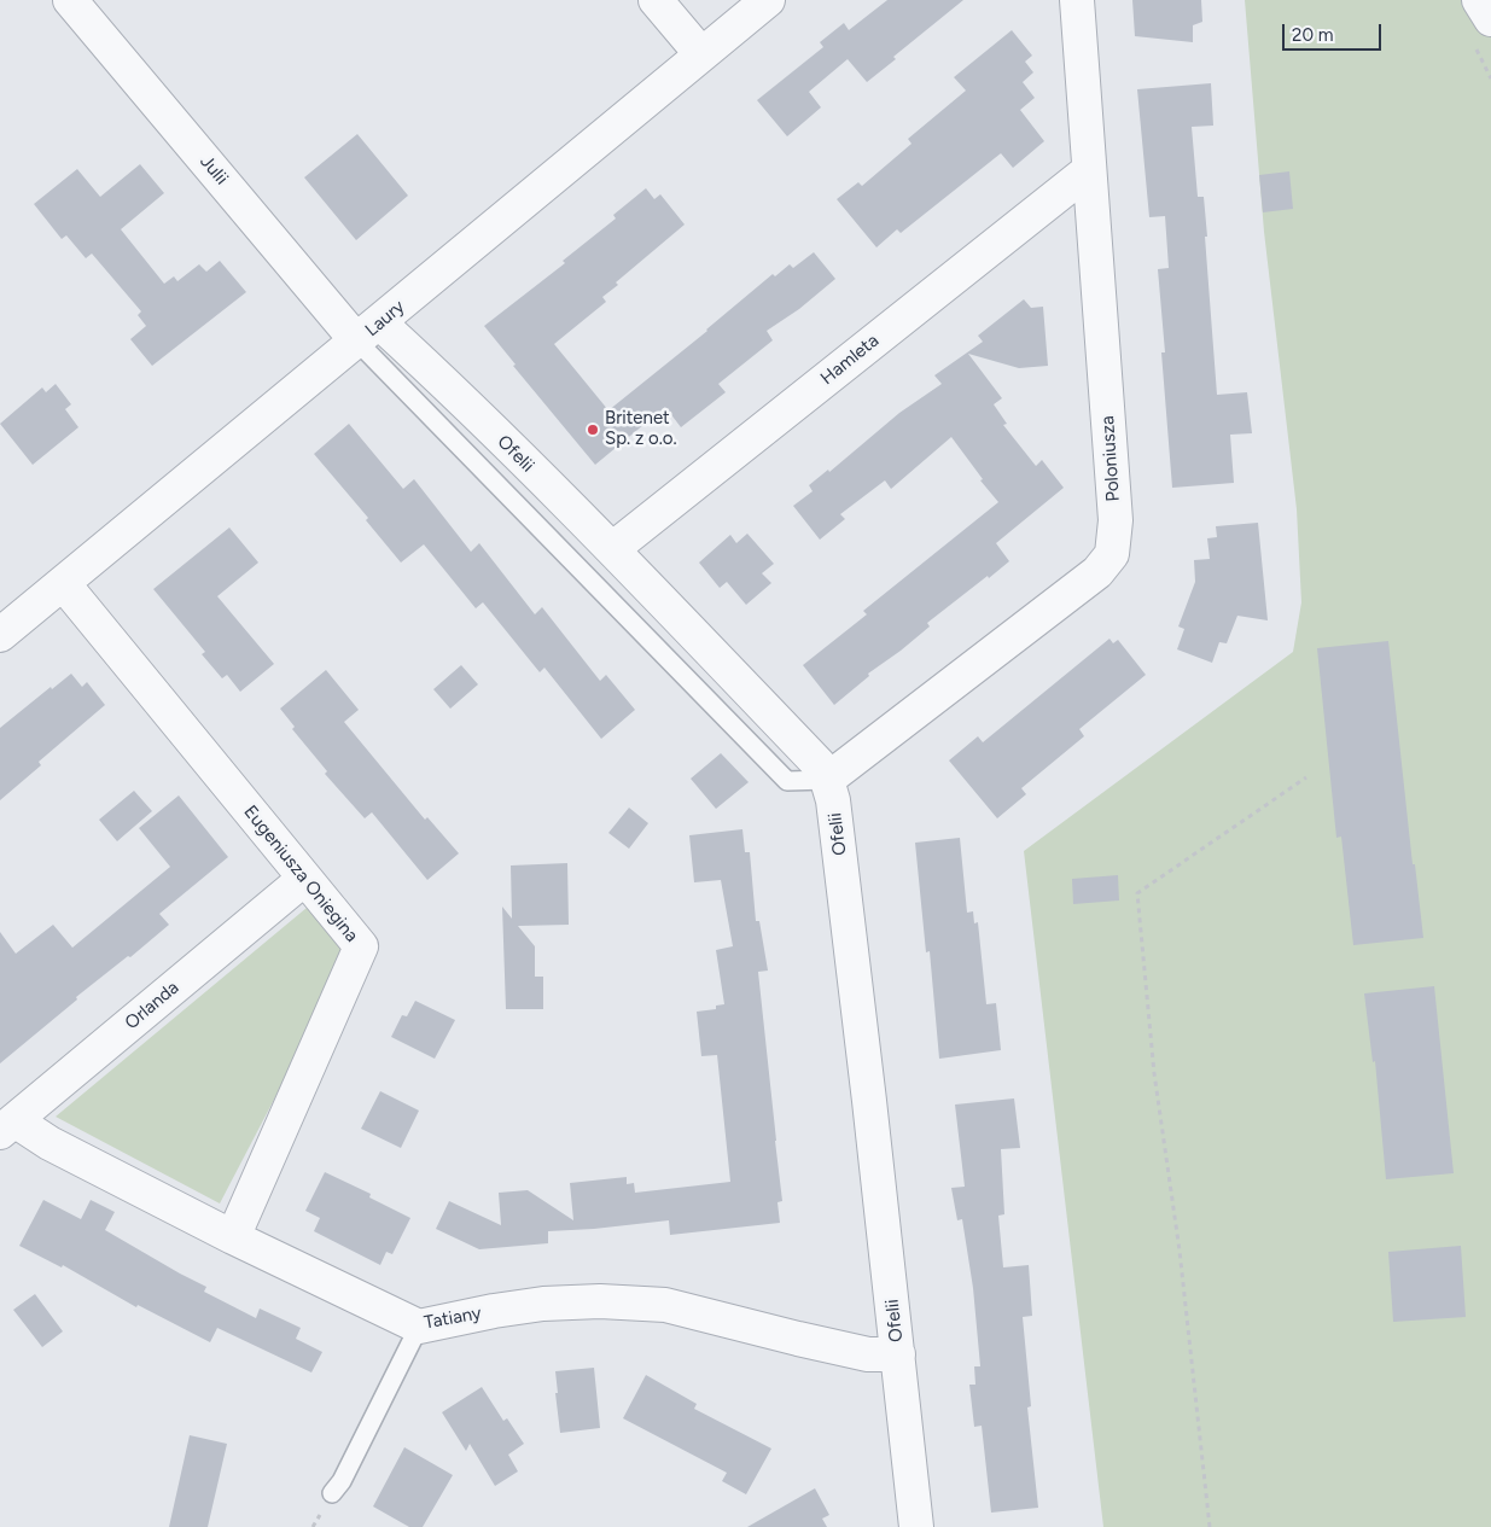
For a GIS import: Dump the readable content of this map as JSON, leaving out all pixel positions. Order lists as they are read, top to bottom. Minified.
{"streets":{"street":["Julii","Laury","Hamleta","Ofelii","Poloniusza","Eugeniusza Oniegina","Orlanda","Tatiany"]},"crossings":[["Julii","Laury"],["Julii","Ofelii"],["Laury","Ofelii"],["Laury","Eugeniusza Oniegina"],["Hamleta","Ofelii"],["Hamleta","Poloniusza"],["Ofelii","Poloniusza"],["Ofelii","Tatiany"],["Eugeniusza Oniegina","Orlanda"],["Eugeniusza Oniegina","Tatiany"],["Orlanda","Tatiany"]],"places":["Britenet Sp. z o.o."],"scale_bar":"20 m"}
